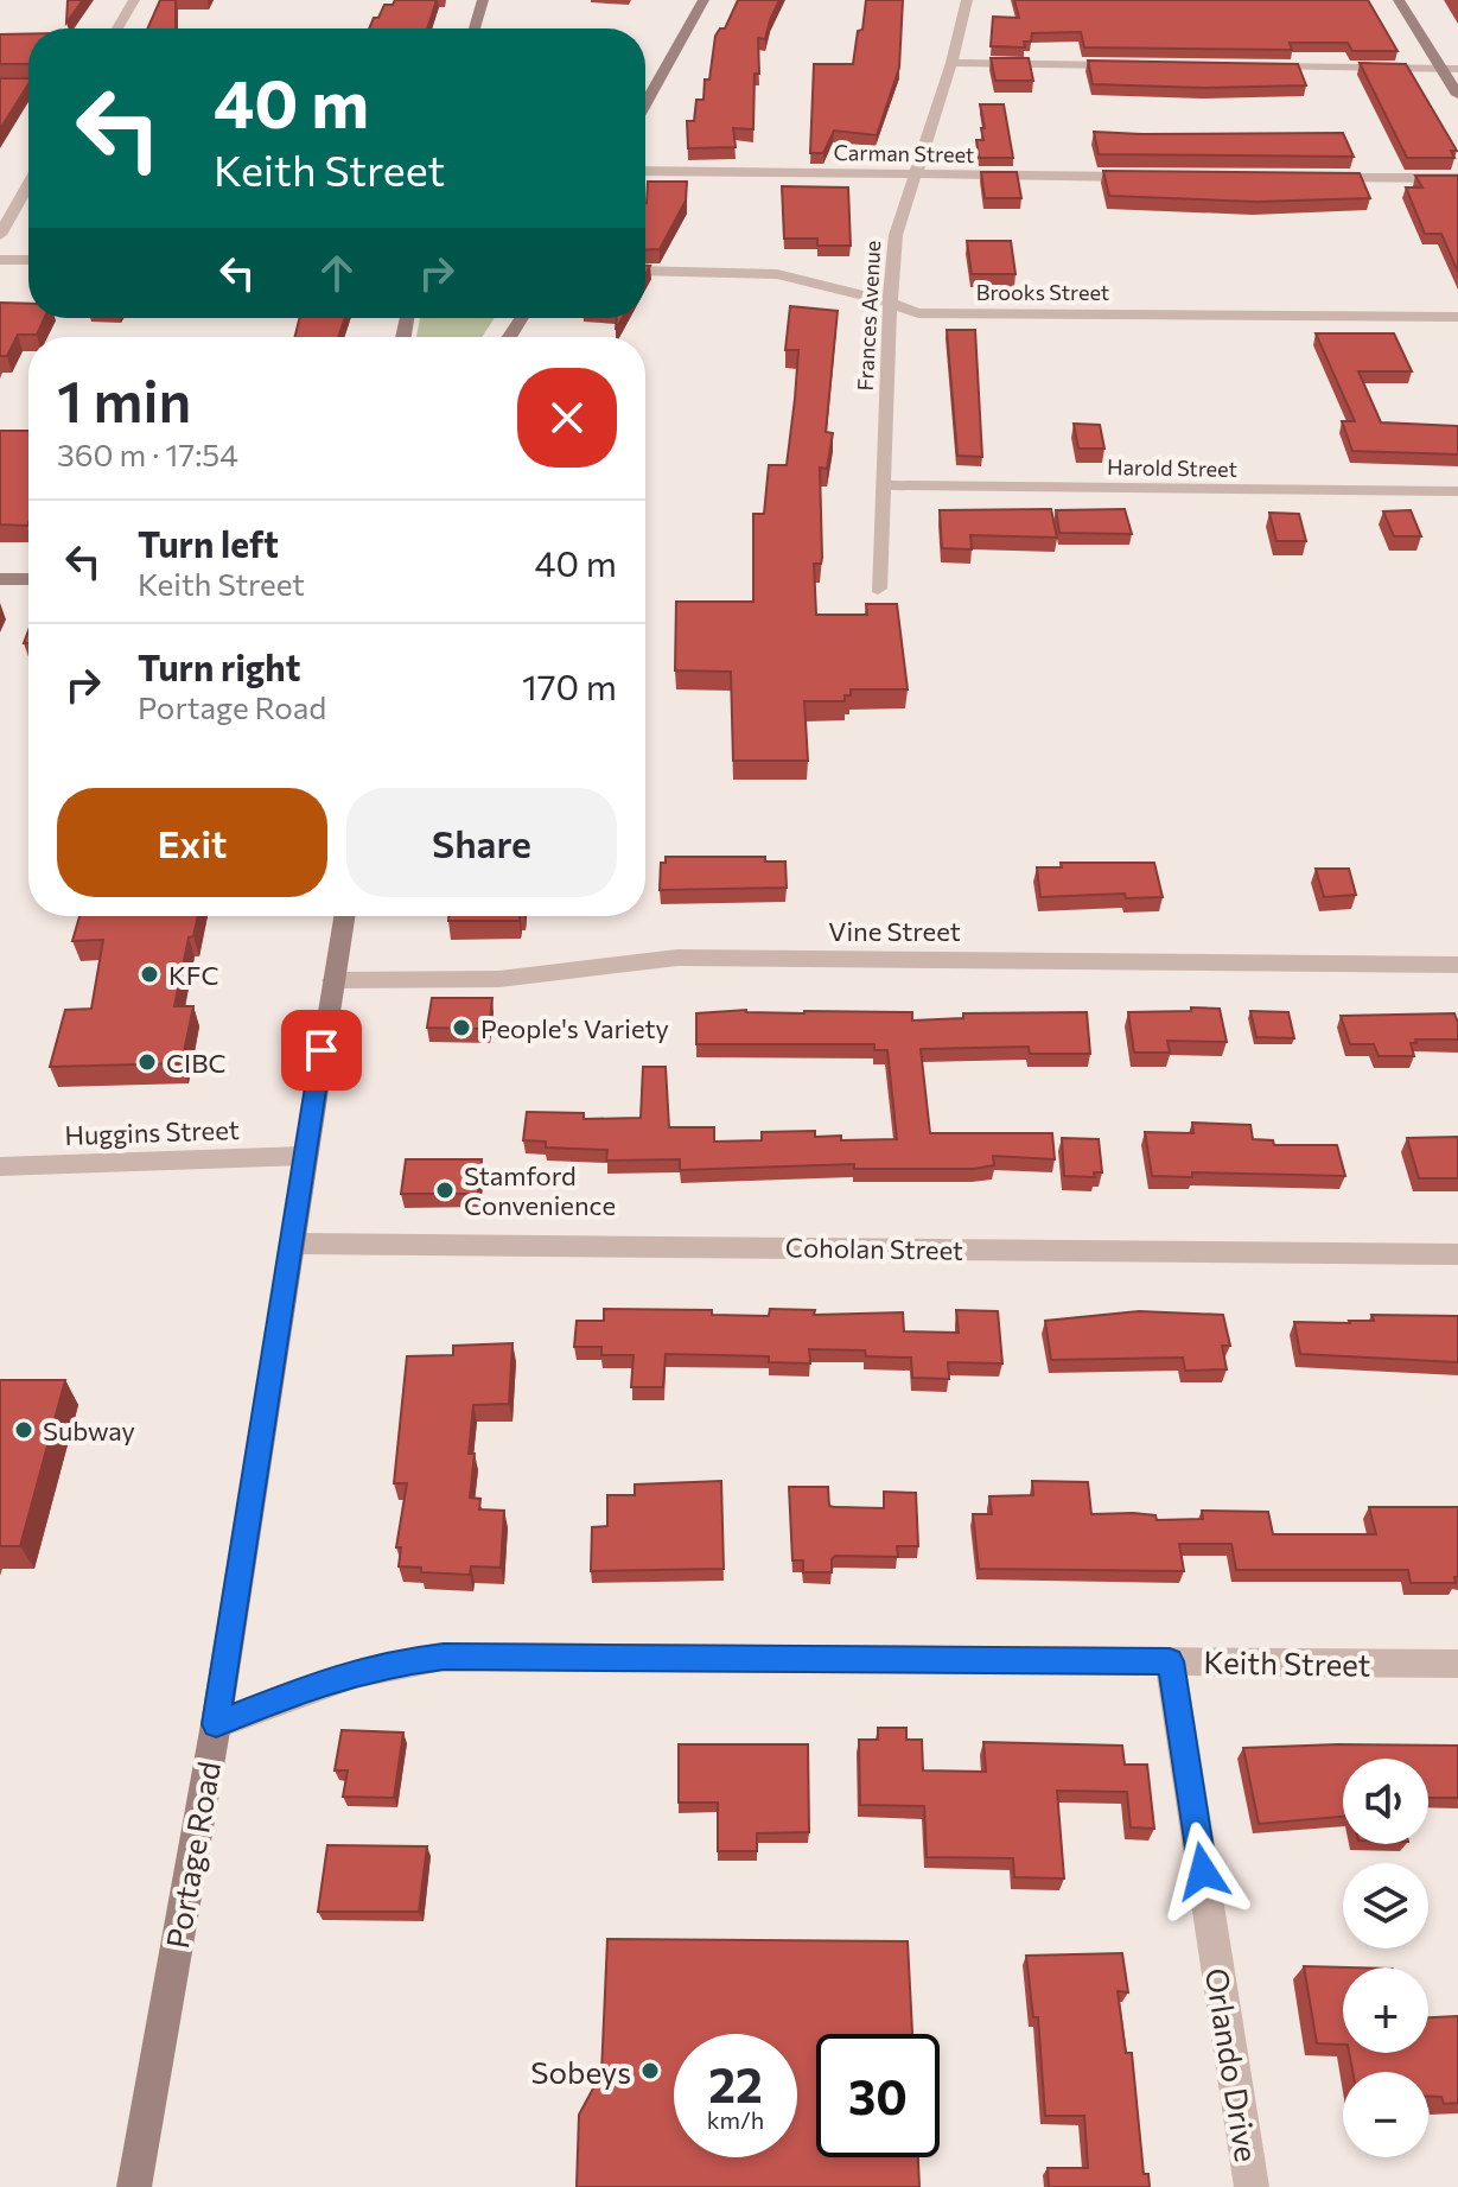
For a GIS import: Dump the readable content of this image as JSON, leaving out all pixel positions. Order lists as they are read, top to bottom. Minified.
{"streets":{"main road":["Portage Road"],"street":["Carman Street","Brooks Street","Frances Avenue","Harold Street","Vine Street","Huggins Street","Coholan Street","Keith Street","Orlando Drive"]},"crossings":[["Carman Street","Frances Avenue"],["Brooks Street","Frances Avenue"],["Frances Avenue","Harold Street"],["Vine Street","Portage Road"],["Huggins Street","Portage Road"],["Coholan Street","Portage Road"],["Keith Street","Portage Road"],["Keith Street","Orlando Drive"]],"places":["KFC","People's Variety","CIBC","Stamford Convenience","Subway","Sobeys"],"page":{"turn":["40 m","Keith Street"],"heading":["1 min","360 m · 17:54"],"list":[{"name":"Turn left","note":"Keith Street","value":"40 m"},{"name":"Turn right","note":"Portage Road","value":"170 m"}],"buttons":["Exit","Share"],"map_buttons":["+","−"],"speed":"22 km/h","limit":"30"}}
